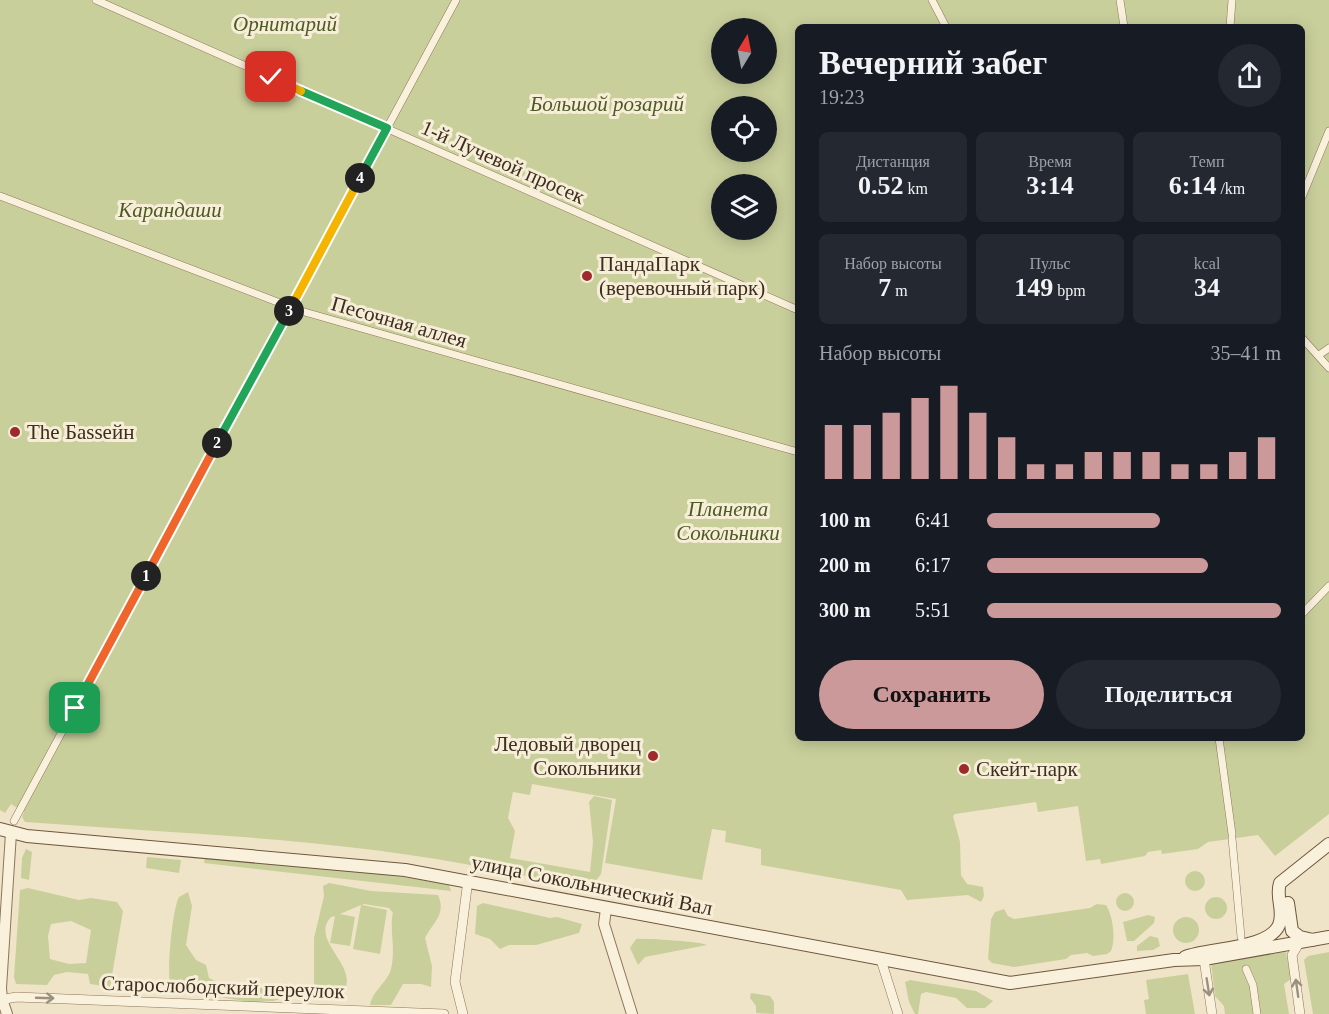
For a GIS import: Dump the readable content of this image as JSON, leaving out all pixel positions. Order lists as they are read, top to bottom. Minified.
{"streets":{"main road":["улица Сокольнический Вал"],"street":["1-й Лучевой просек","Песочная аллея","Старослободский переулок"]},"one_way":["Старослободский переулок"],"parks":["Орнитарий","Большой розарий","Карандаши","Планета Сокольники"],"places":["ПандаПарк (веревочный парк)","The Баssейн","Ледовый дворец Сокольники","Скейт-парк"],"north":"top","page":{"heading":["Вечерний забег","19:23"],"stats":[["Дистанция","0.52 km"],["Время","3:14"],["Темп","6:14 /km"],["Набор высоты","7 m"],["Пульс","149 bpm"],["kcal","34"]],"pins":["4","3","2","1"],"chart":["Набор высоты","35–41 m"],"list":[{"name":"100 m","note":"6:41"},{"name":"200 m","note":"6:17"},{"name":"300 m","note":"5:51"}],"buttons":["Сохранить","Поделиться"]}}
